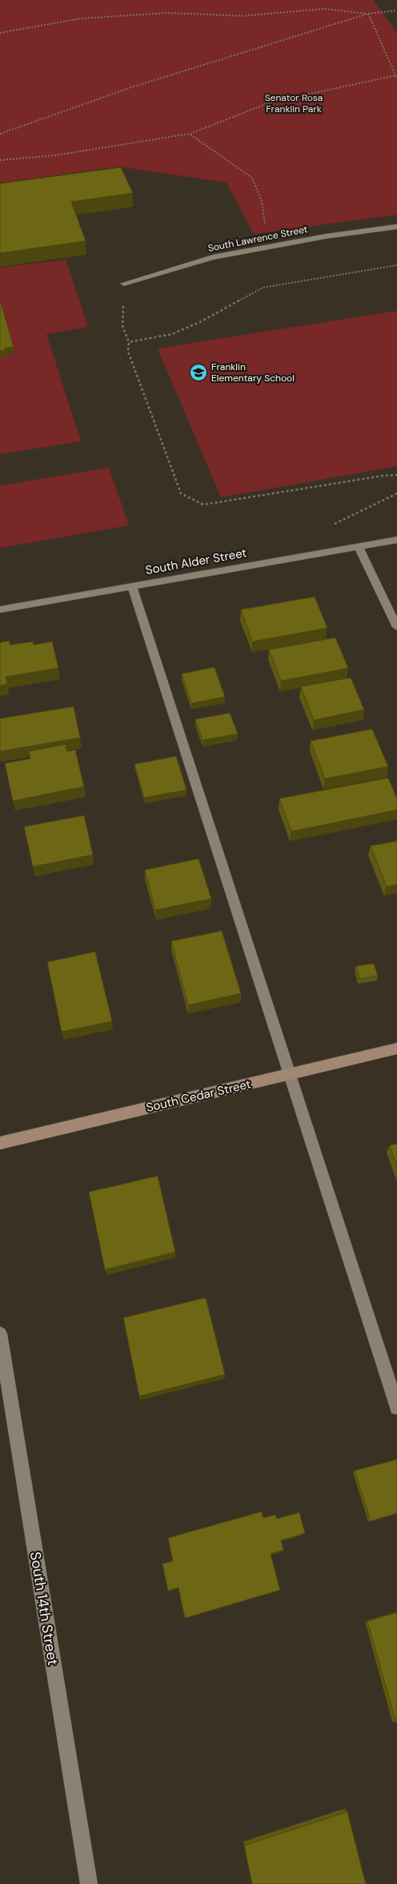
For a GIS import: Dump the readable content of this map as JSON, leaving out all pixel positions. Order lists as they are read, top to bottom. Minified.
{"streets":{"main road":["South Cedar Street"],"street":["South Lawrence Street","South Alder Street","South 14th Street"]},"parks":["Senator Rosa Franklin Park"],"places":{"school or university":["Franklin Elementary School"]}}
